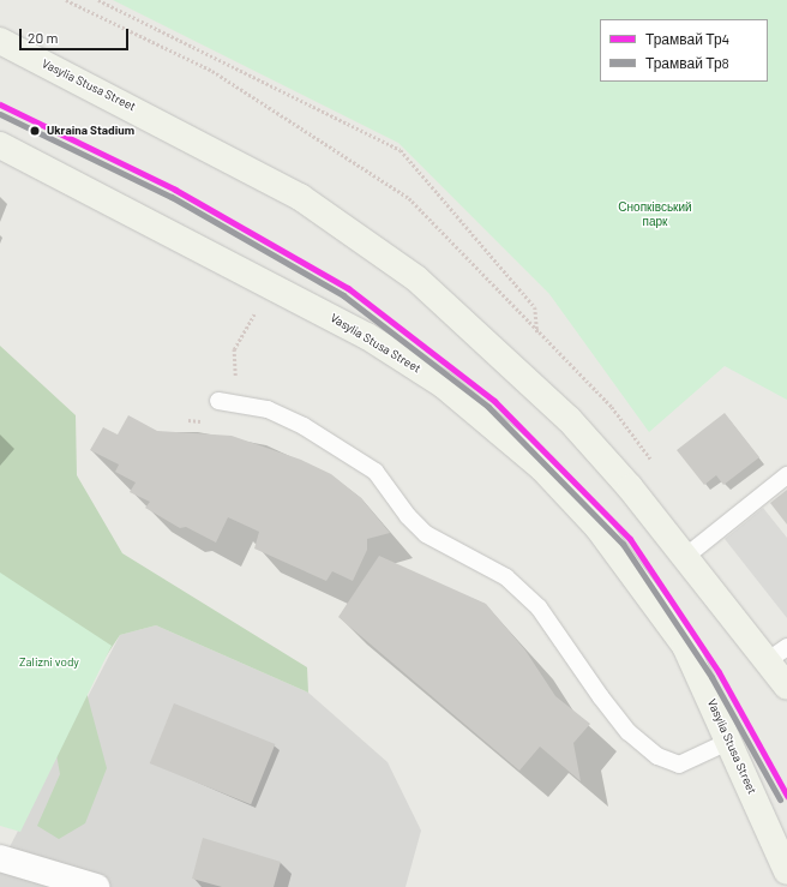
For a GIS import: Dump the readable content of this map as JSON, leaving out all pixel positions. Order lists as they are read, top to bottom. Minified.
{"streets":{"main road":["Vasylia Stusa Street"]},"parks":["Снопківський парк","Zalizni vody"],"places":["Ukraina Stadium"],"lines":["tram line Тр4","tram line Тр8"],"legend":["Трамвай Тр4","Трамвай Тр8"],"scale_bar":"20 m"}
